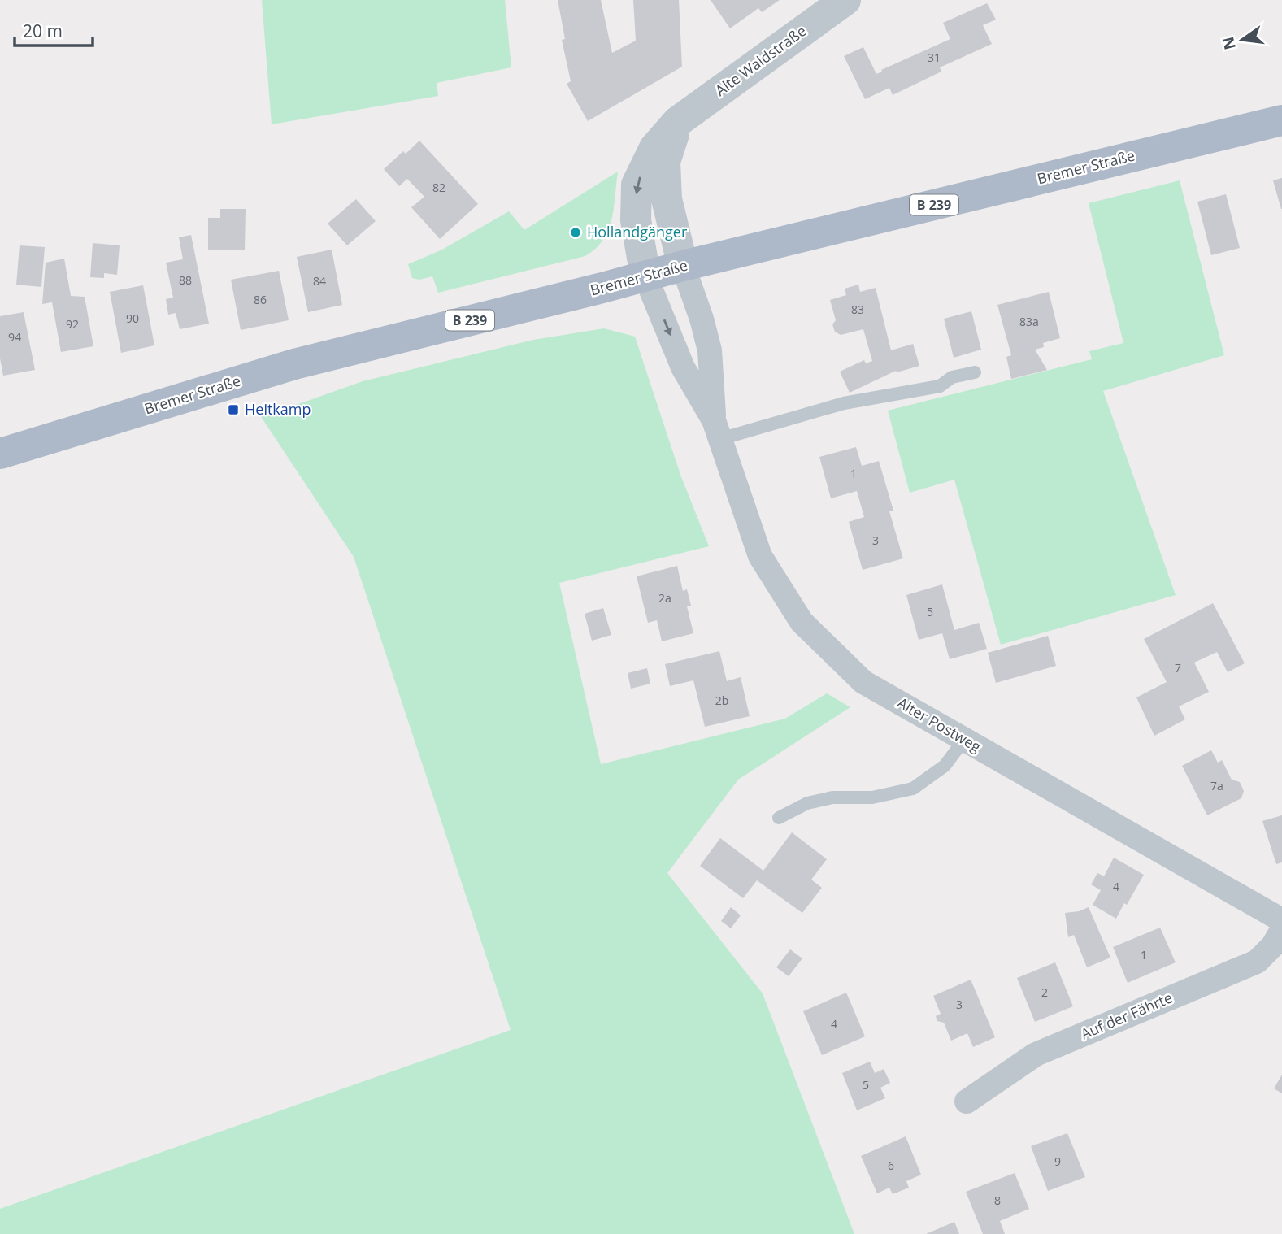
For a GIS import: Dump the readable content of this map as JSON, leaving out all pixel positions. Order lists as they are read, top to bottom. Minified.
{"streets":{"main road":["Bremer Straße","B 239"],"street":["Alte Waldstraße","Alter Postweg","Auf der Fährte"]},"crossings":[["Alte Waldstraße","Bremer Straße"],["Alte Waldstraße","Alter Postweg"],["Bremer Straße","Alter Postweg"]],"places":{"other":["Hollandgänger"],"transit":["Heitkamp"]},"house_numbers":["31","82","88","84","86","83","90","83a","92","94","1","3","2a","5","7","2b","7a","4","1","2","3","4","5","9","6","8"],"scale_bar":"20 m","north":"left"}
